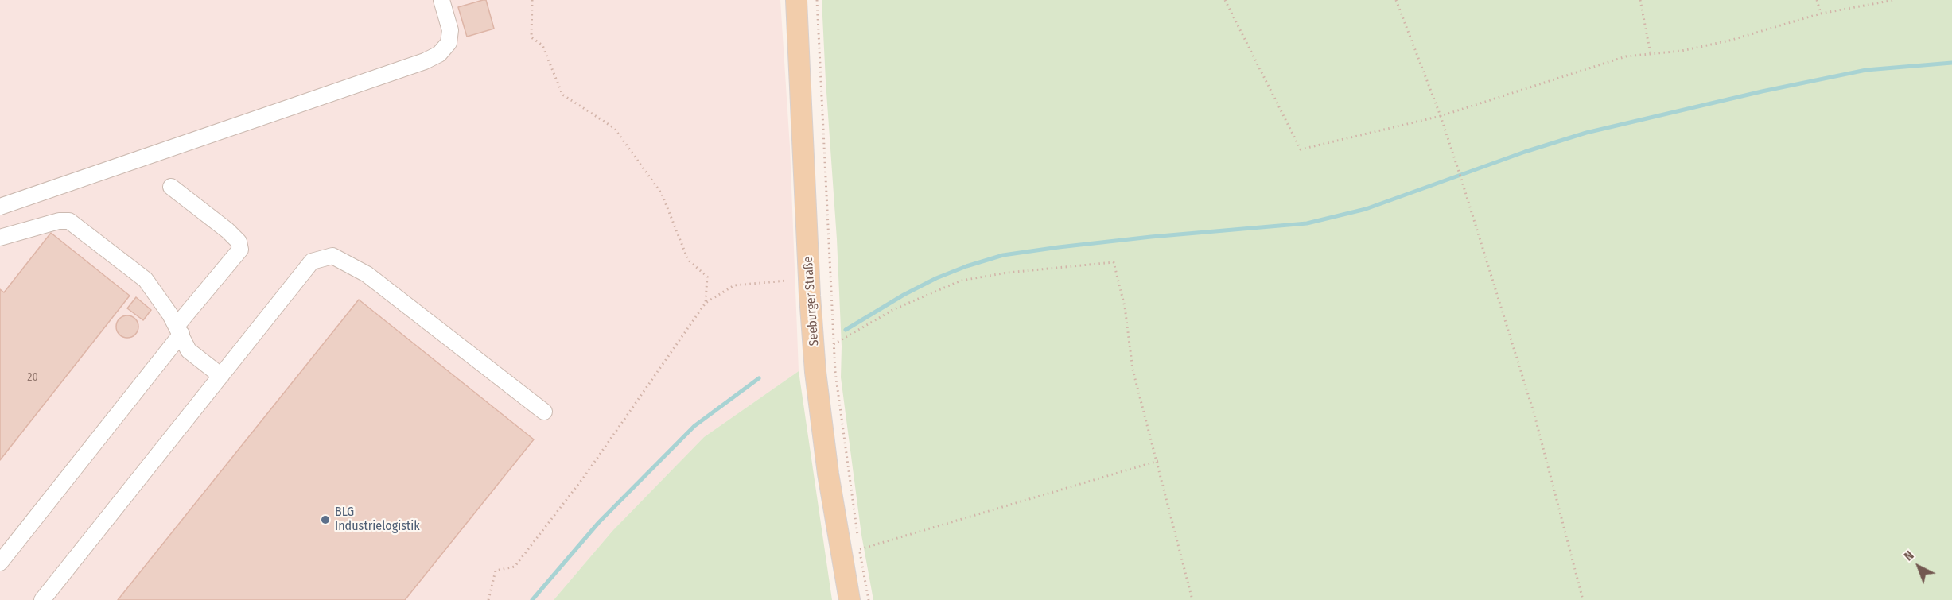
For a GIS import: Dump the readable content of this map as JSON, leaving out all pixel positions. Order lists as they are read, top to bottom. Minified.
{"streets":{"main road":["Seeburger Straße"]},"places":["BLG Industrielogistik"],"house_numbers":["20"],"north":"top left"}
